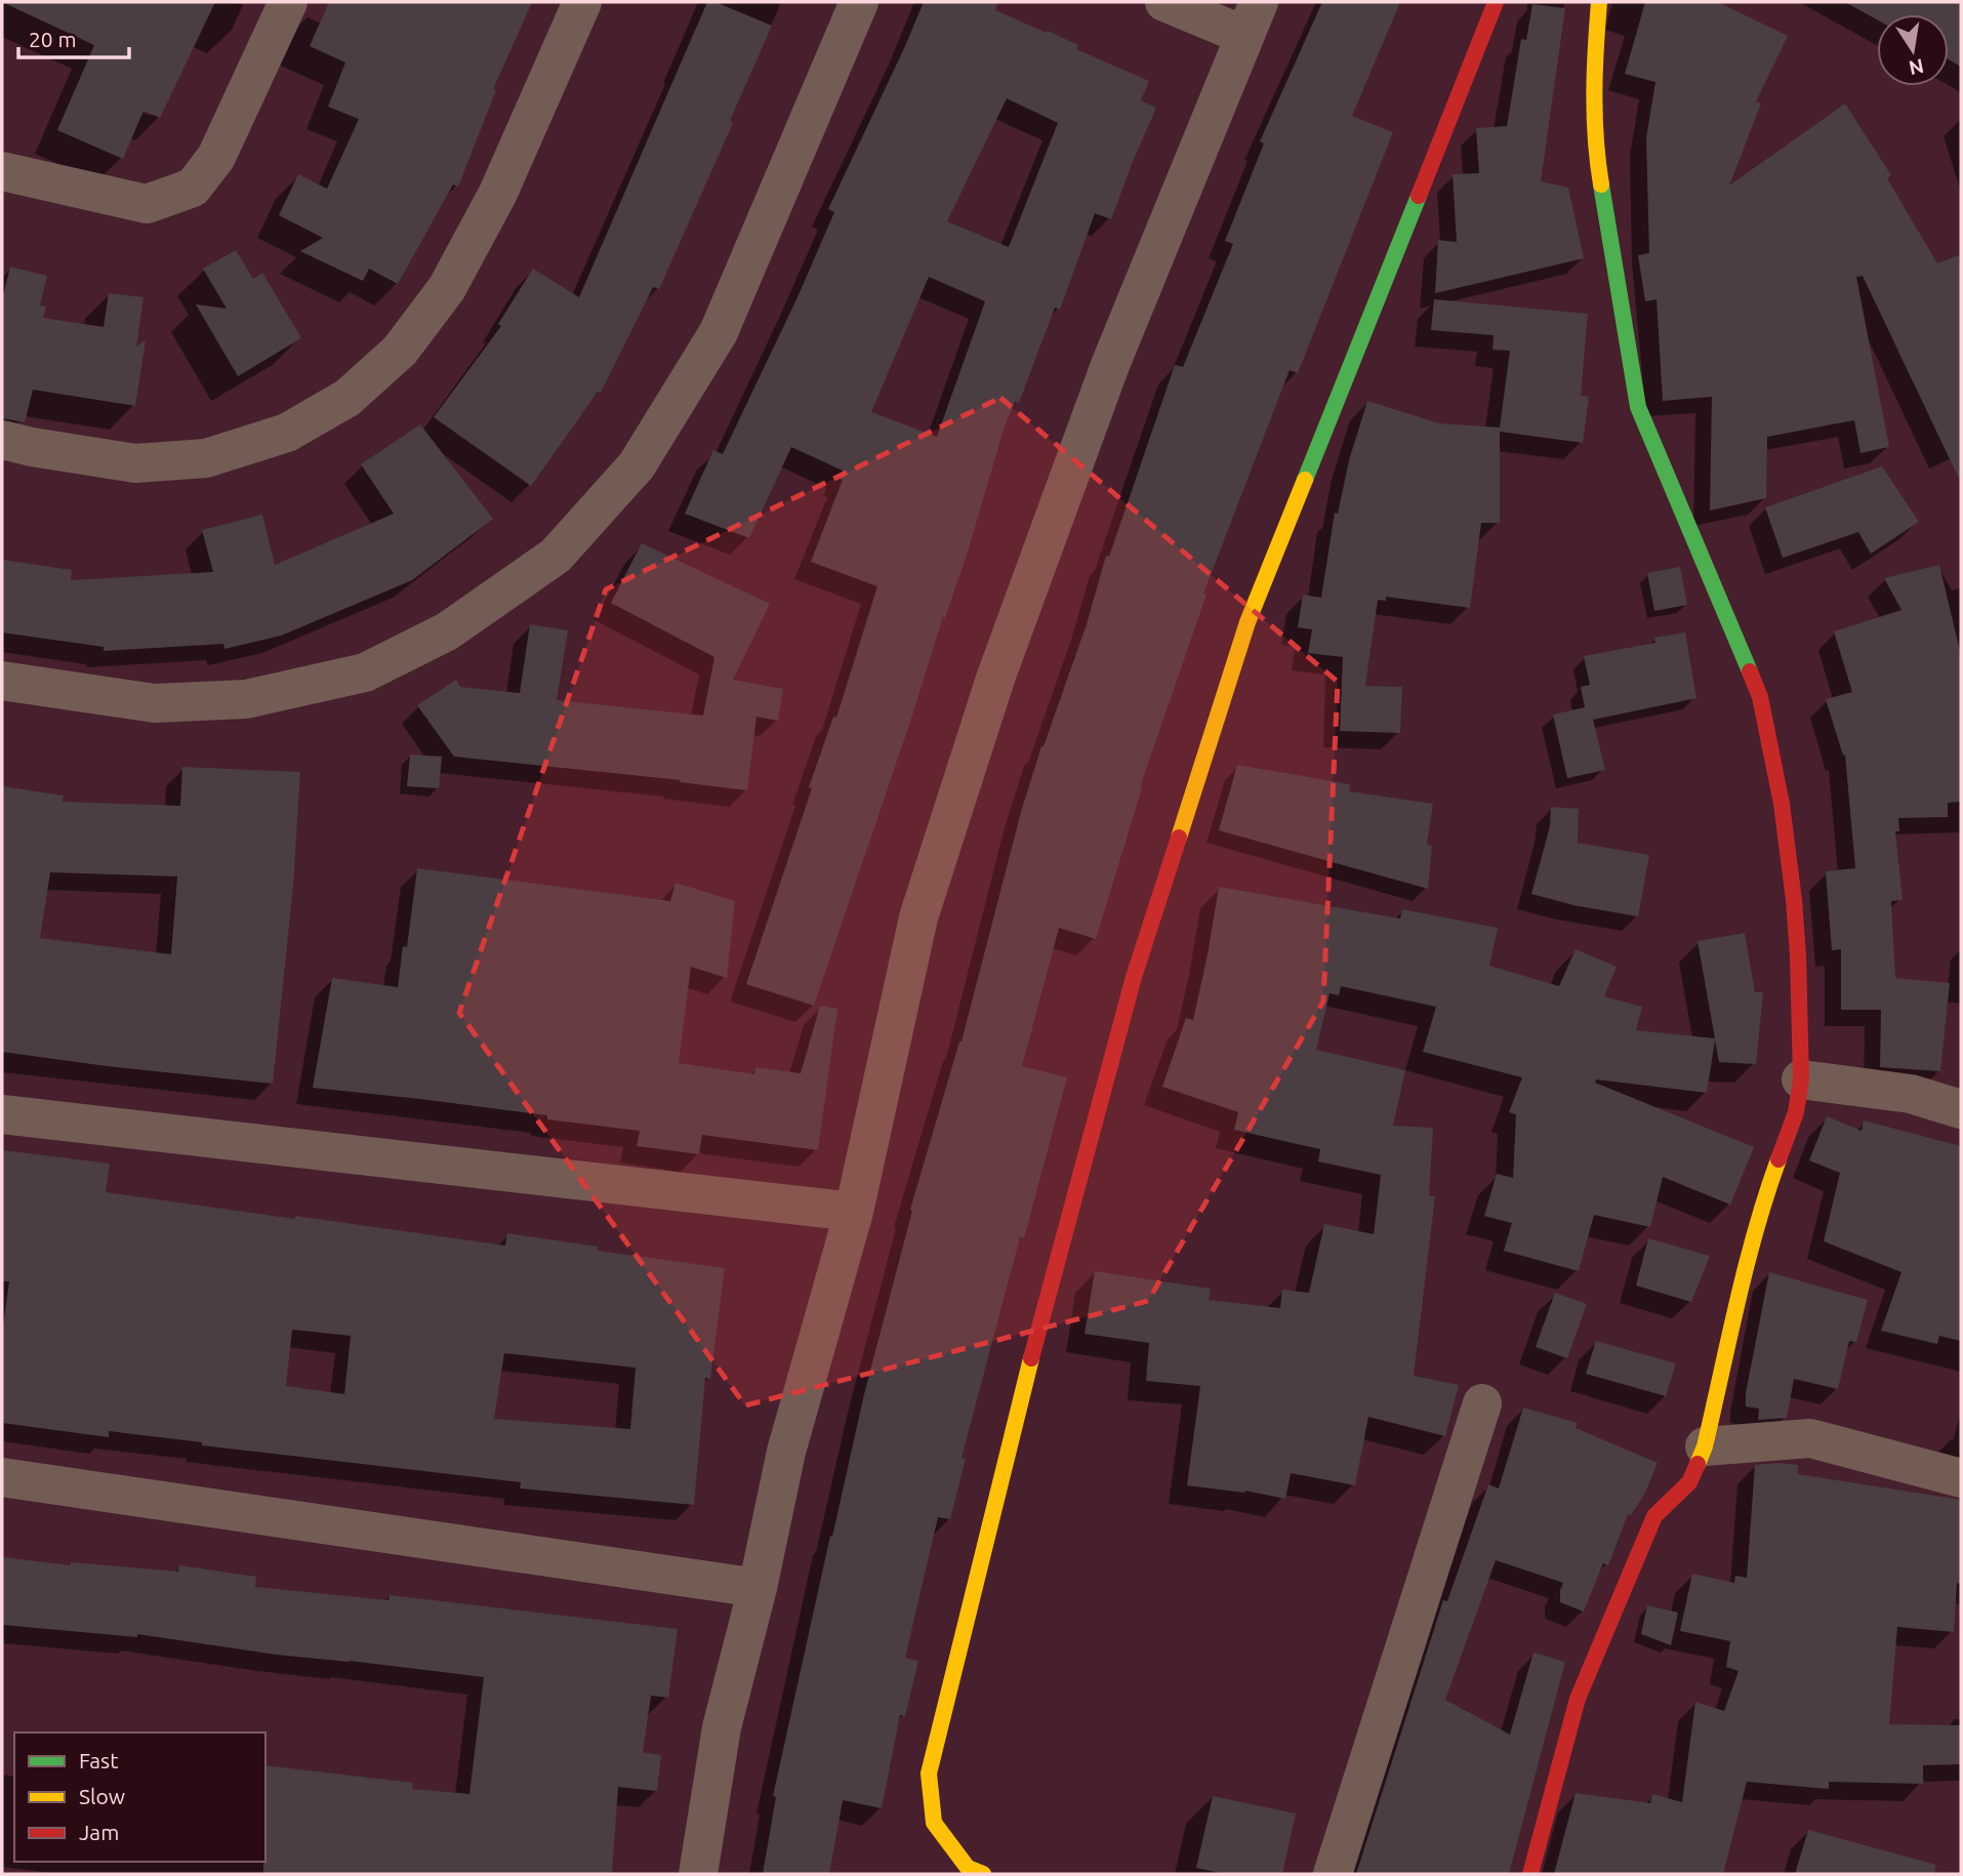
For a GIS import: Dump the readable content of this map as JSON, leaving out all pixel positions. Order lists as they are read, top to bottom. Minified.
{"legend":["Fast","Slow","Jam"],"scale_bar":"20 m","north":"bottom"}
